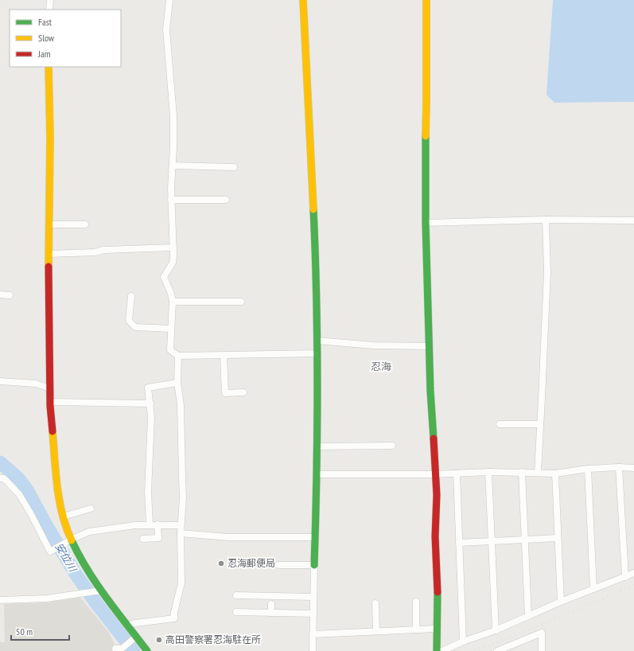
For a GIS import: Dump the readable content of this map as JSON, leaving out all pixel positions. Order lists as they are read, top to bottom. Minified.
{"districts":["忍海"],"water":["安位川"],"places":["忍海郵便局","高田警察署忍海駐在所"],"legend":["Fast","Slow","Jam"],"scale_bar":"50 m"}
